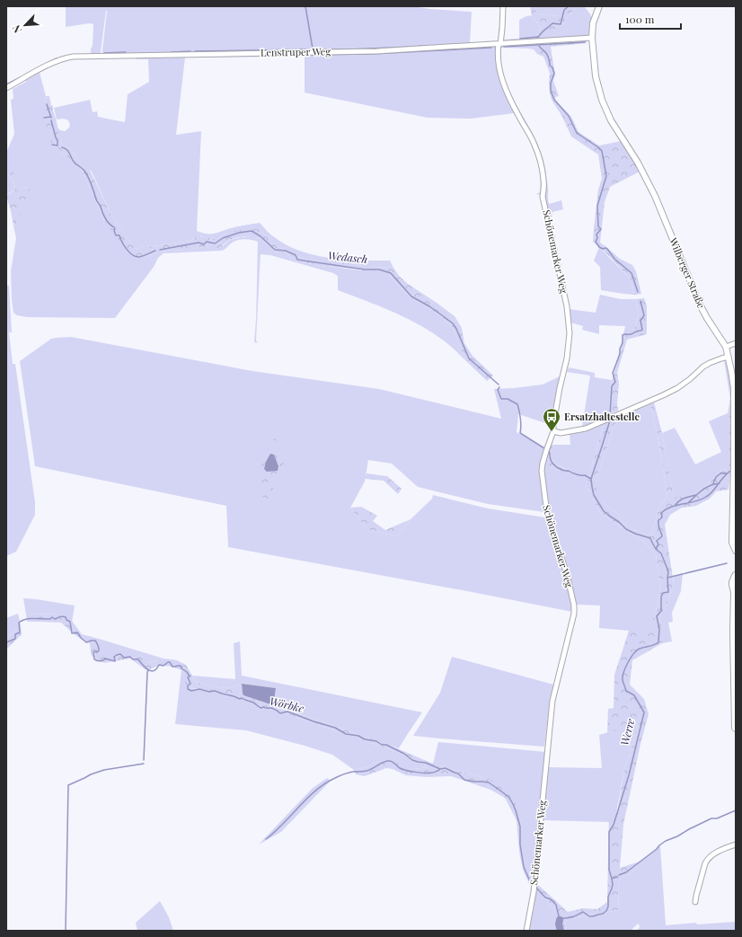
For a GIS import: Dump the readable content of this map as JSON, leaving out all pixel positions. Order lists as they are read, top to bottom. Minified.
{"streets":{"street":["Lenstruper Weg","Schönemarker Weg","Wilberger Straße"]},"crossings":[["Lenstruper Weg","Schönemarker Weg"],["Lenstruper Weg","Wilberger Straße"]],"water":["Wedasch","Wörbke","Werre"],"places":{"bus stop":["Ersatzhaltestelle"]},"scale_bar":"100 m","north":"bottom left"}
